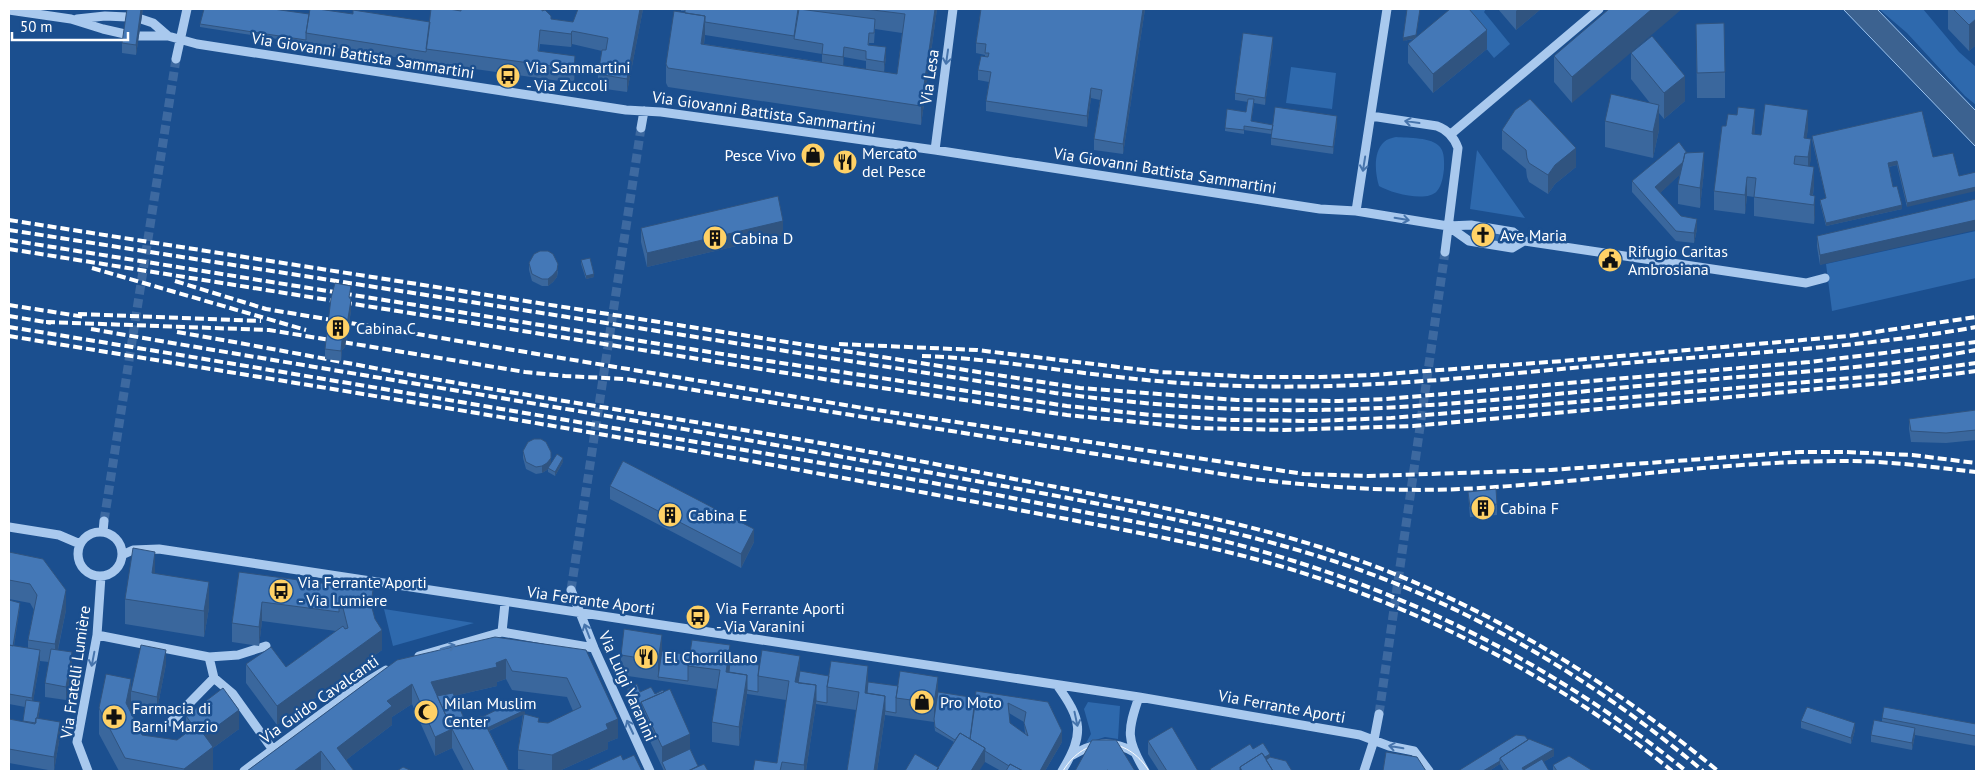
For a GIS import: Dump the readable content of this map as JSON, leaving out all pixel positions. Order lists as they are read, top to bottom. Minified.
{"streets":{"street":["Via Giovanni Battista Sammartini","Via Lesa","Via Ferrante Aporti","Via Fratelli Lumière","Via Luigi Varanini","Via Guido Cavalcanti"]},"crossings":[["Via Giovanni Battista Sammartini","Via Lesa"],["Via Ferrante Aporti","Via Fratelli Lumière"],["Via Ferrante Aporti","Via Luigi Varanini"]],"one_way":["Via Lesa","Via Fratelli Lumière","Via Luigi Varanini"],"places":{"bus stop":["Via Sammartini - Via Zuccoli","Via Ferrante Aporti - Via Lumiere","Via Ferrante Aporti - Via Varanini"],"shop":["Pesce Vivo","Pro Moto"],"restaurant":["Mercato del Pesce","El Chorrillano"],"church":["Ave Maria"],"building":["Cabina D","Cabina C","Cabina F","Cabina E"],"public building":["Rifugio Caritas Ambrosiana"],"mosque":["Milan Muslim Center"],"pharmacy":["Farmacia di Barni Marzio"]},"scale_bar":"50 m"}
